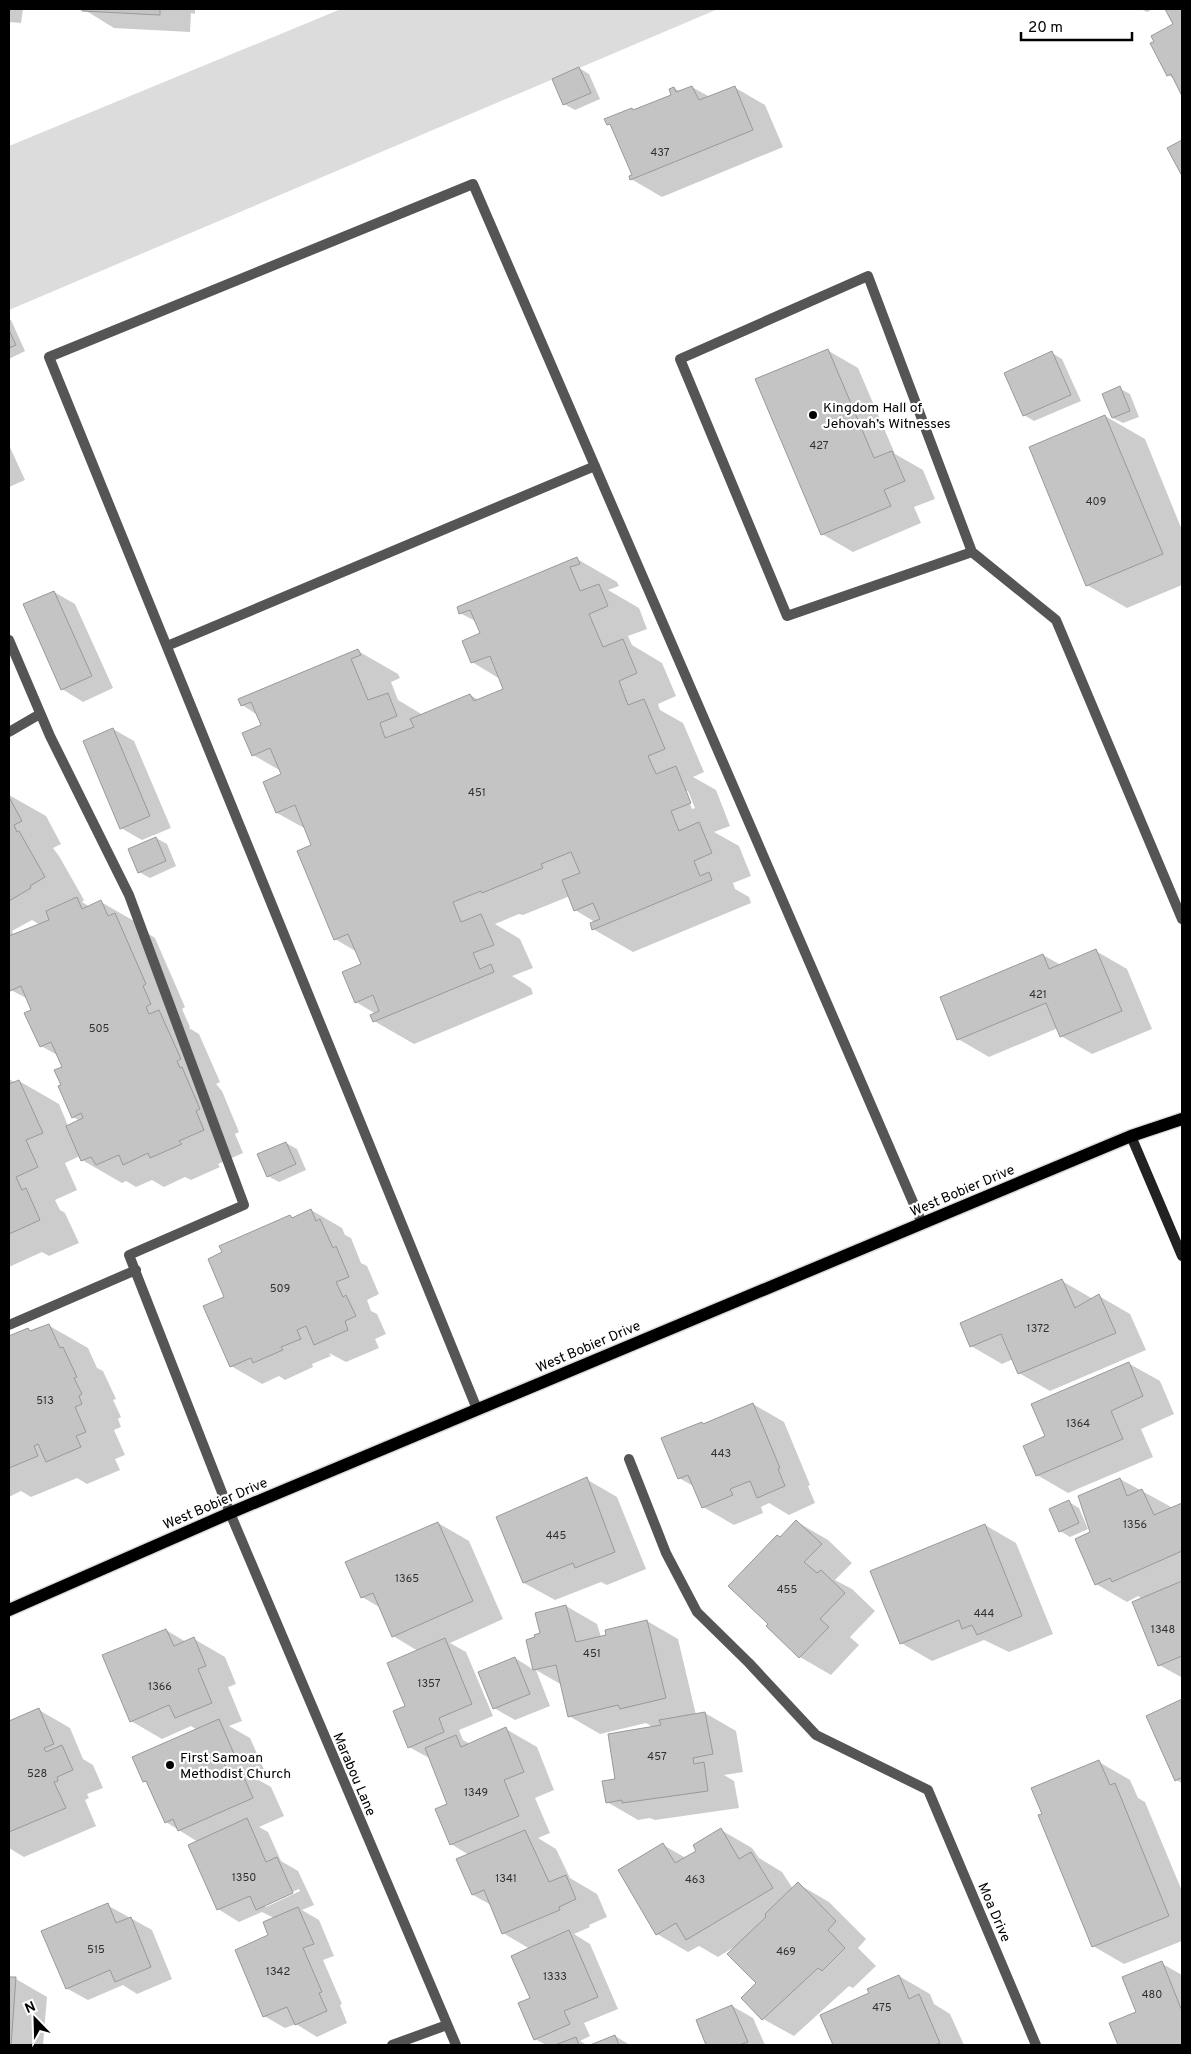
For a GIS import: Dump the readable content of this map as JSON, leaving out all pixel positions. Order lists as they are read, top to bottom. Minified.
{"streets":{"main road":["West Bobier Drive"],"street":["Marabou Lane","Moa Drive"]},"crossings":[["West Bobier Drive","Marabou Lane"]],"places":["Kingdom Hall of Jehovah’s Witnesses","First Samoan Methodist Church"],"house_numbers":["437","427","409","451","421","505","509","1372","513","1364","443","1356","445","1365","455","444","1348","451","1357","1366","457","528","1349","1350","1341","463","515","469","1342","1333","480","475"],"scale_bar":"20 m","north":"top left"}
